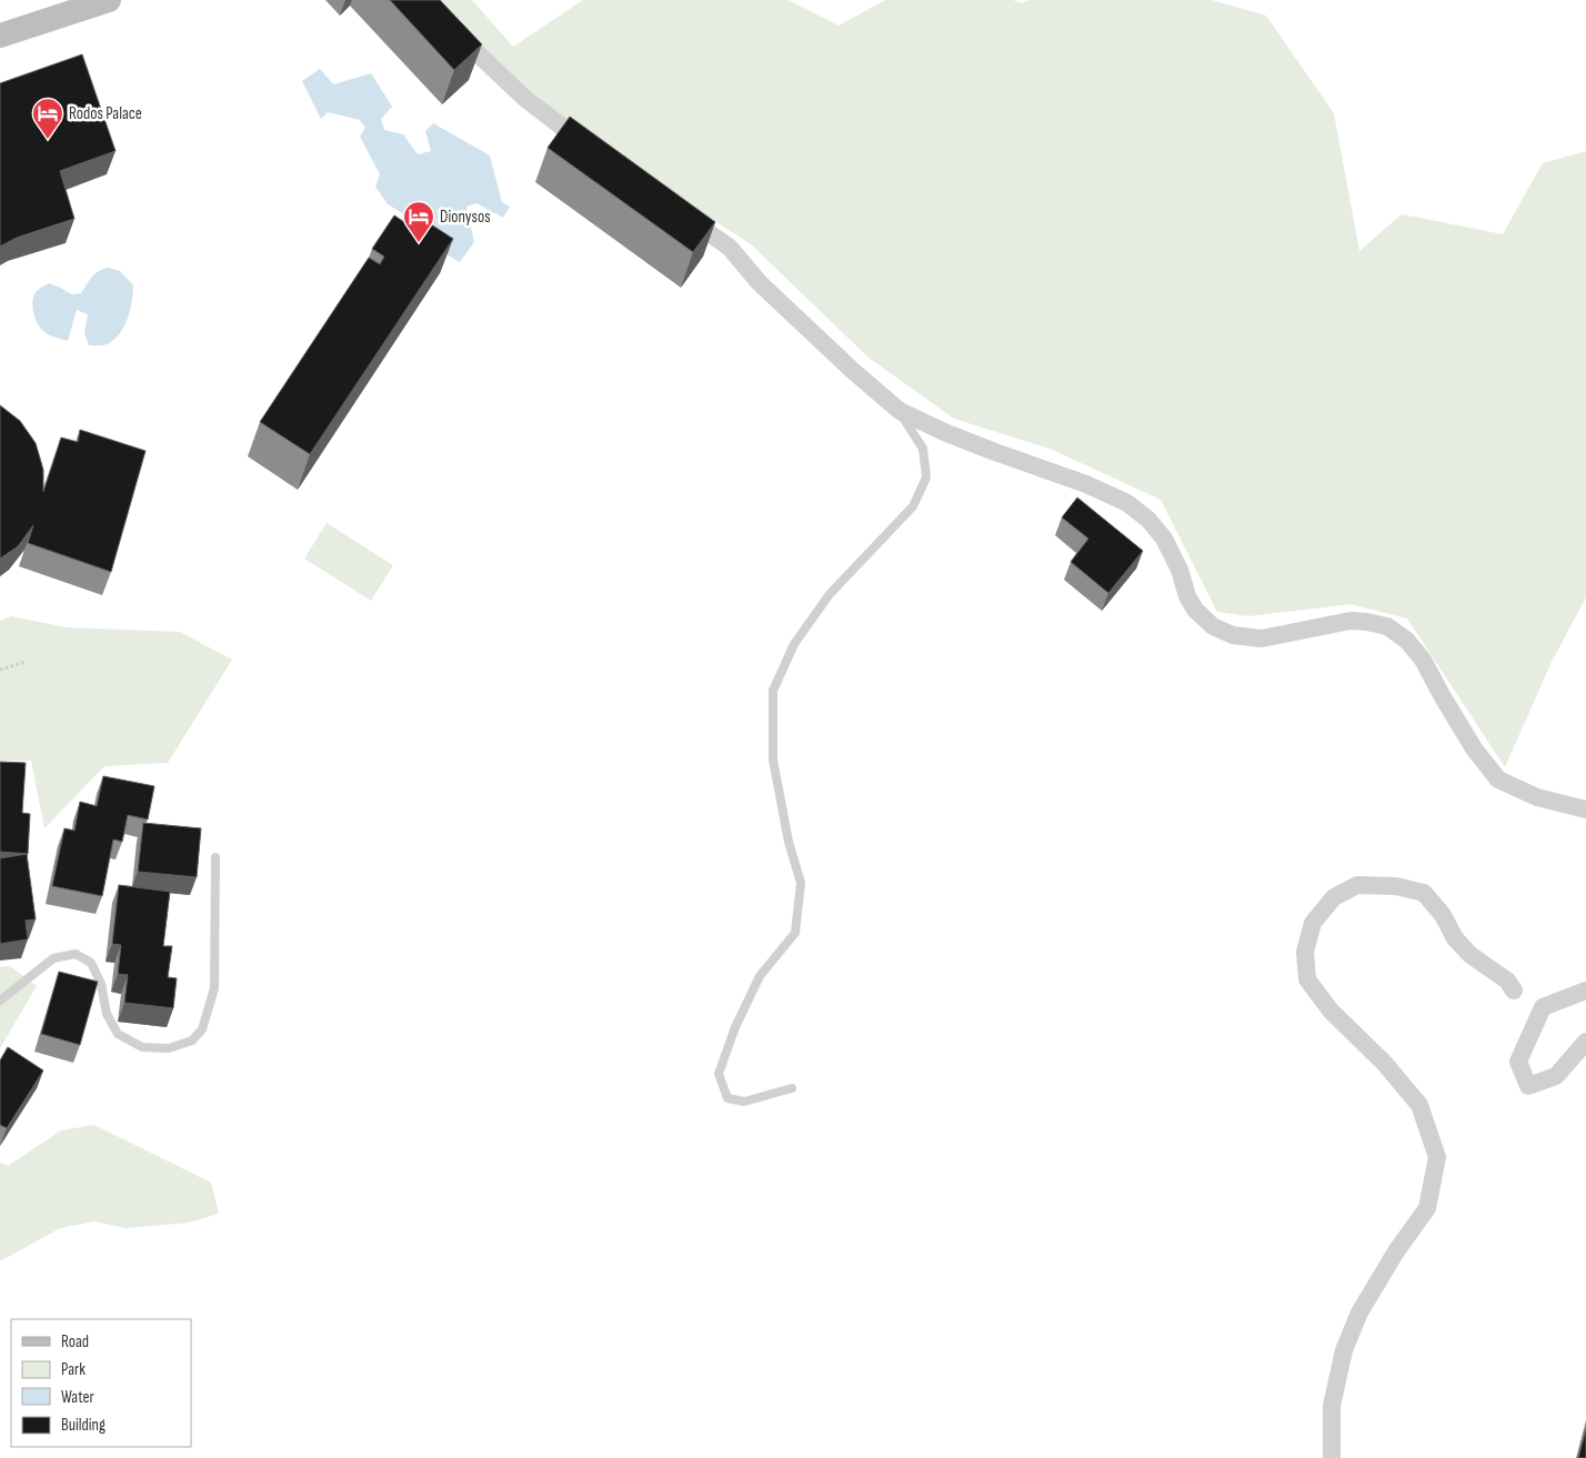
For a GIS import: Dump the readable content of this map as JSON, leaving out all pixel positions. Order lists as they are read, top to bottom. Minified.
{"places":{"hotel":["Rodos Palace","Dionysos"]},"legend":["Road","Park","Water","Building"]}
